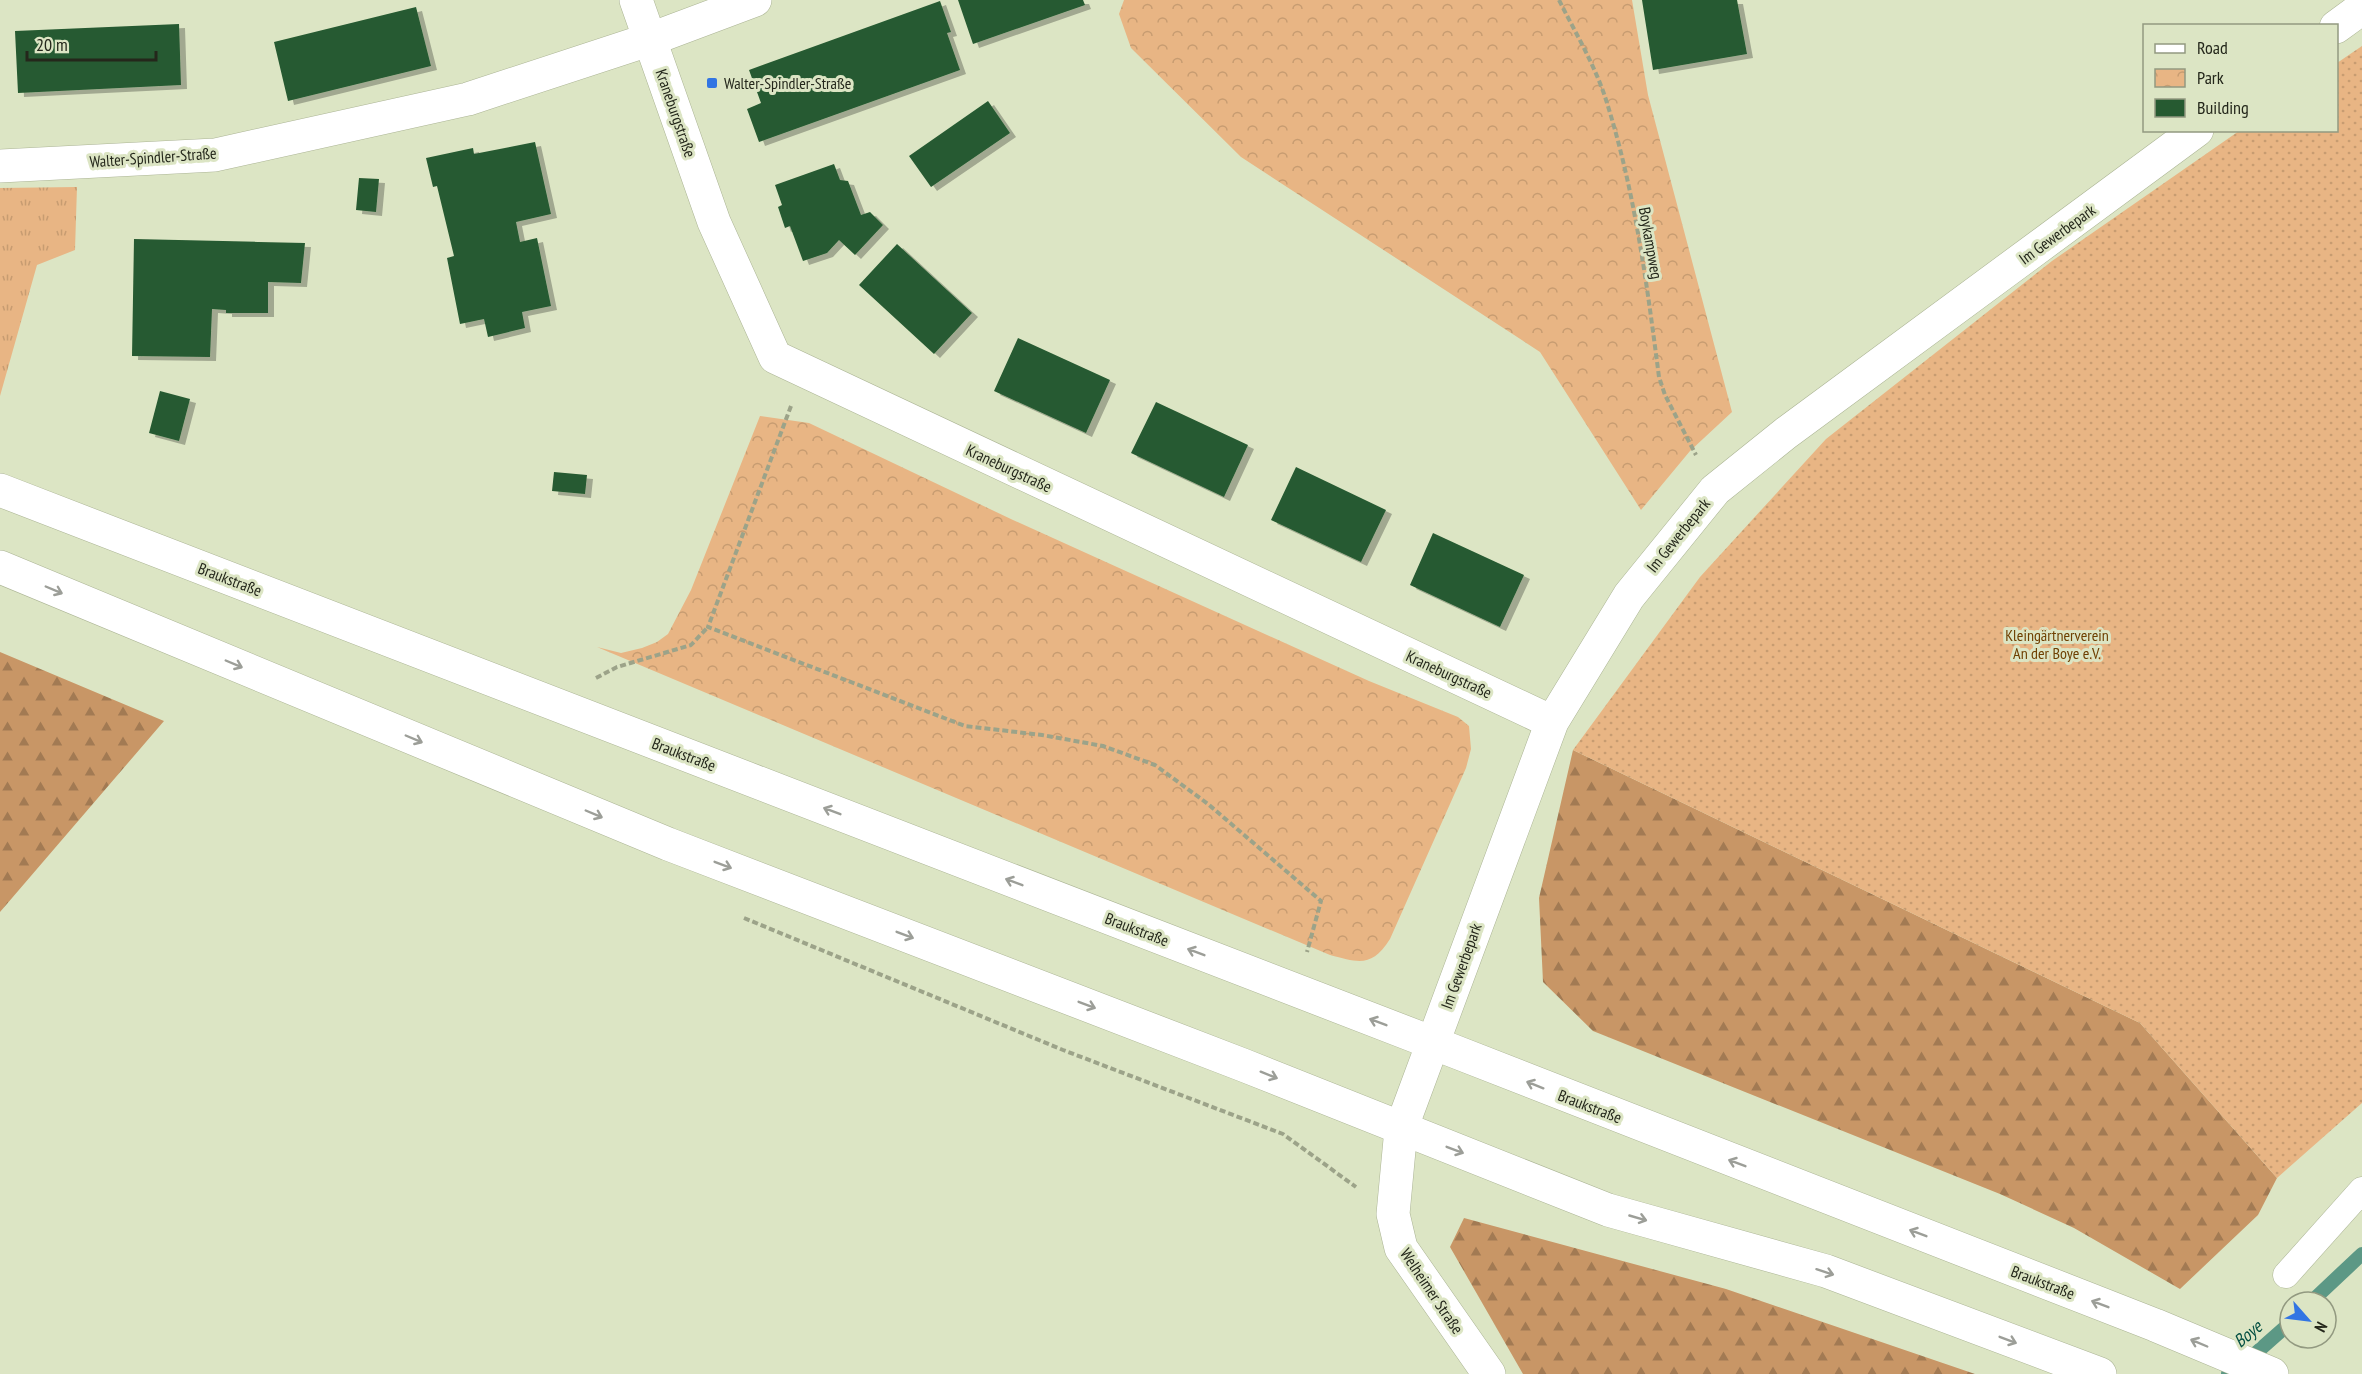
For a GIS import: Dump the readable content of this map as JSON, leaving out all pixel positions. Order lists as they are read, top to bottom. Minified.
{"streets":{"main road":["Kraneburgstraße","Walter-Spindler-Straße","Im Gewerbepark","Braukstraße","Welheimer Straße"],"path":["Boykampweg"]},"crossings":[["Kraneburgstraße","Walter-Spindler-Straße"],["Kraneburgstraße","Im Gewerbepark"],["Im Gewerbepark","Boykampweg"],["Im Gewerbepark","Braukstraße"],["Im Gewerbepark","Welheimer Straße"]],"water":["Boye"],"parks":["Kleingärtnerverein An der Boye e.V."],"places":{"transit":["Walter-Spindler-Straße"]},"legend":["Road","Park","Building"],"scale_bar":"20 m","north":"bottom right"}
